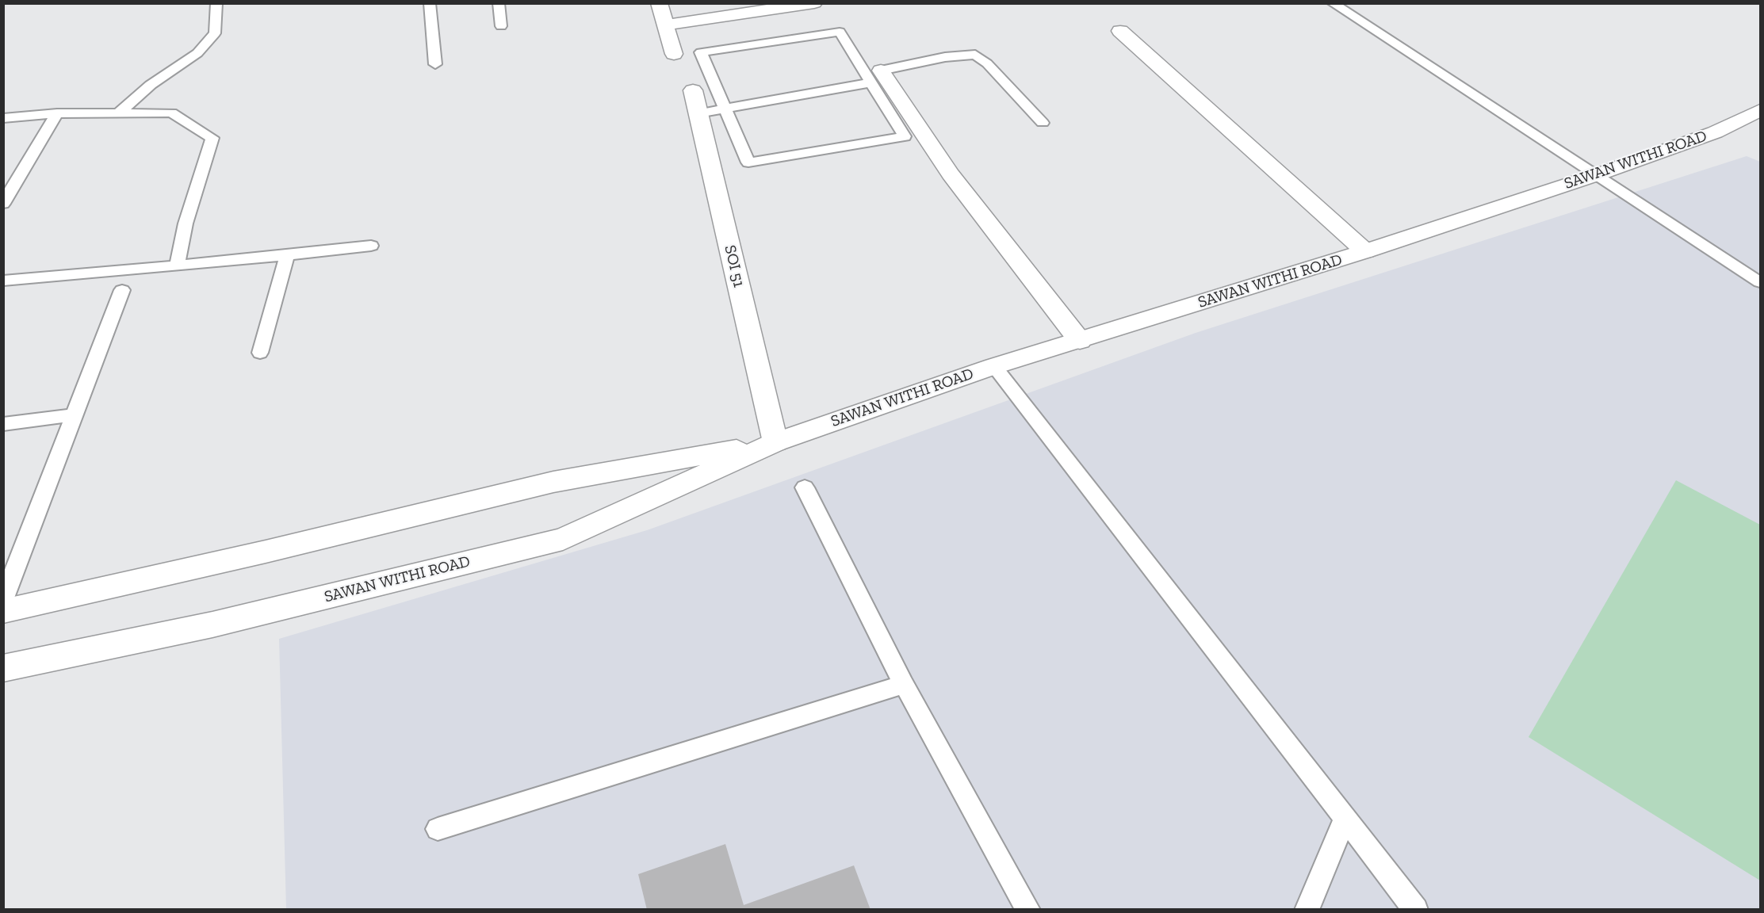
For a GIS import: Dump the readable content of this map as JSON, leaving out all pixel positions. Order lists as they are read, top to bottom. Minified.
{"streets":{"main road":["SAWAN WITHI ROAD","SOI 51"]},"crossings":[["SAWAN WITHI ROAD","SOI 51"]]}
